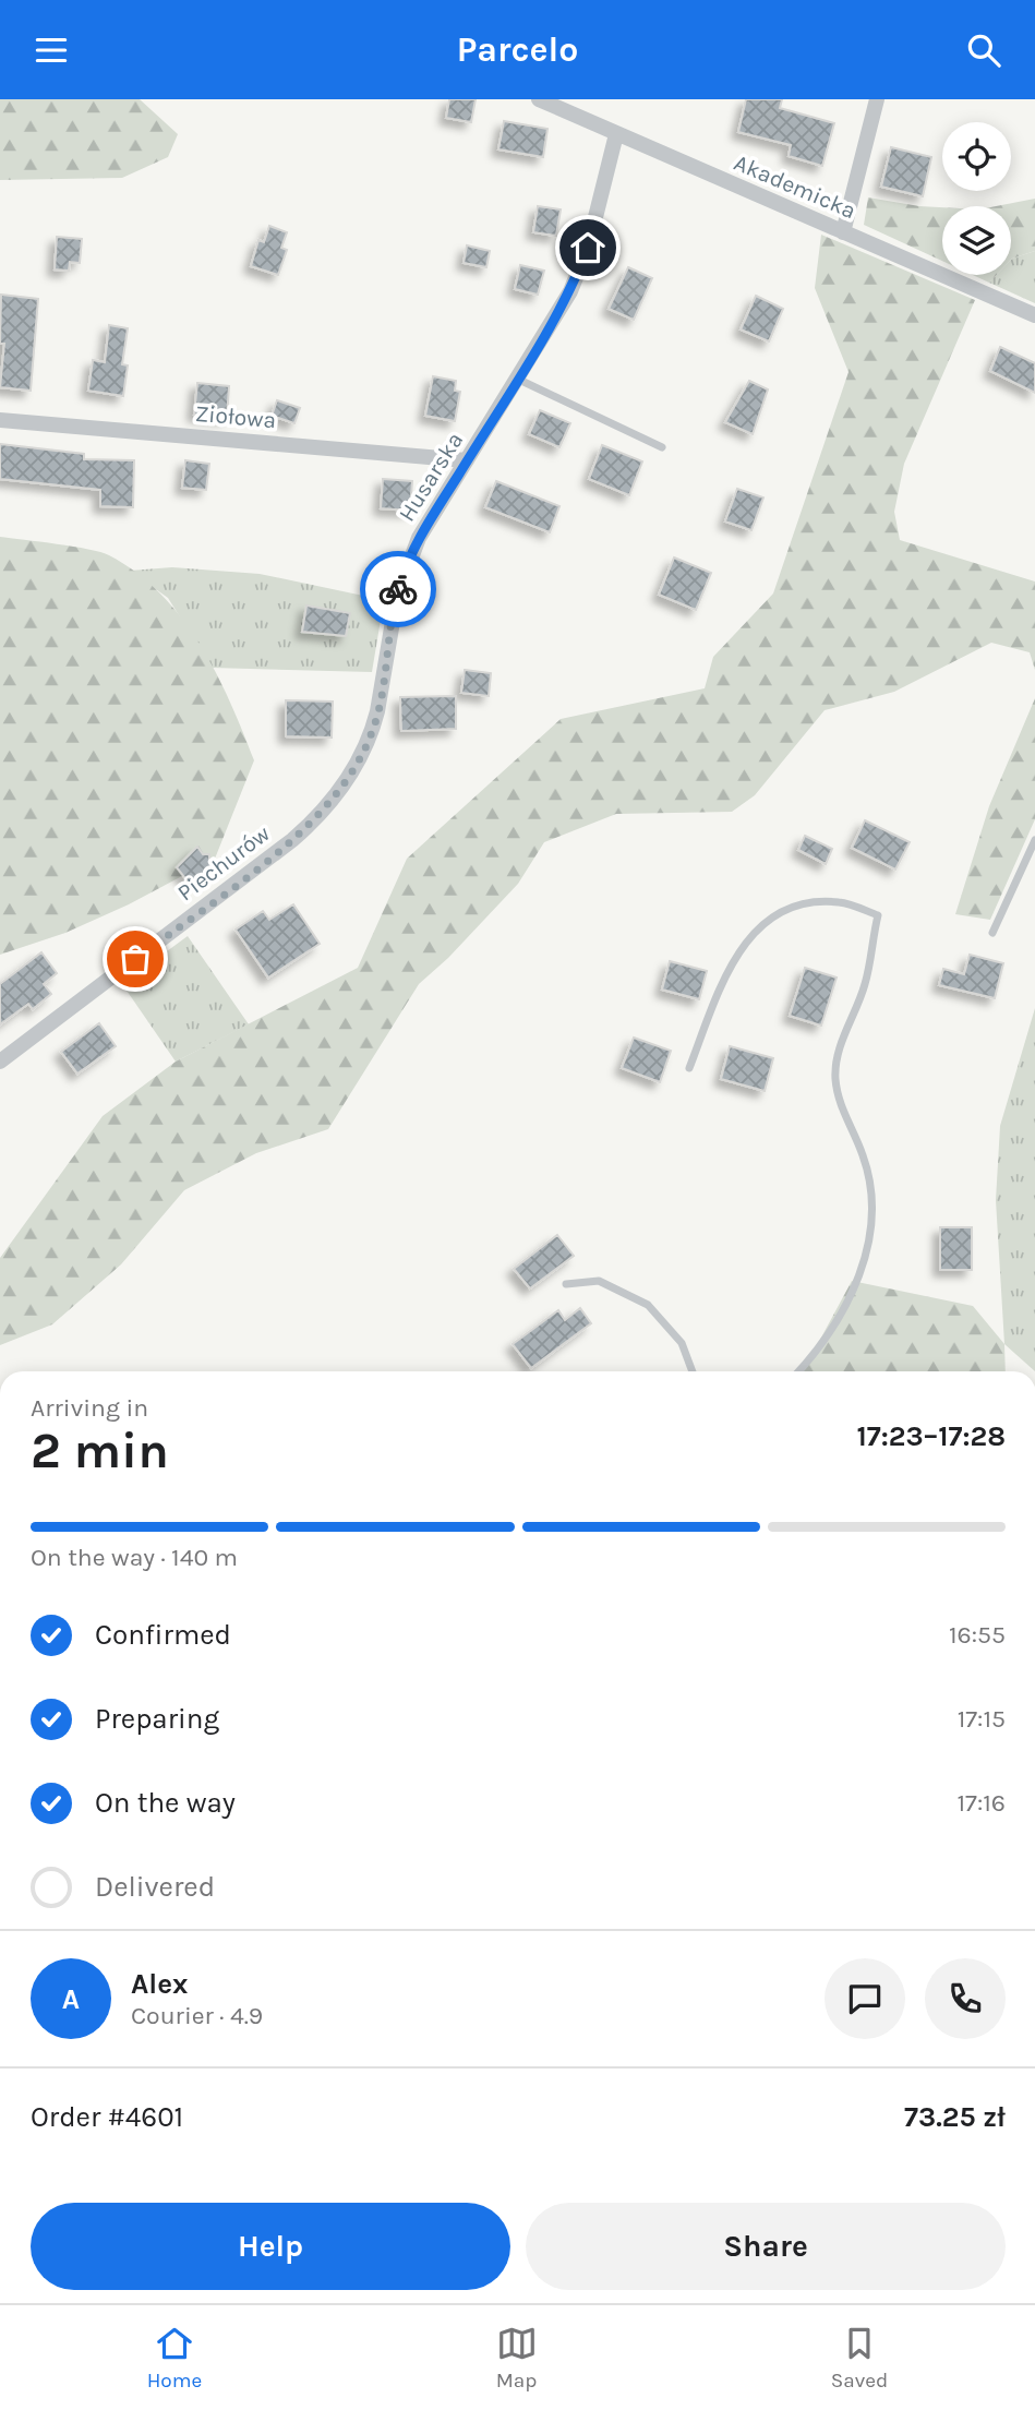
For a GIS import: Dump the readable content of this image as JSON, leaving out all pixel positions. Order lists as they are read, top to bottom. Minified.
{"streets":{"street":["Akademicka","Ziołowa","Husarska","Piechurów"]},"crossings":[["Akademicka","Husarska"],["Ziołowa","Husarska"],["Husarska","Piechurów"]],"page":{"header":"Parcelo","heading":["2 min","Arriving in","17:23–17:28"],"panel":["Alex","Courier · 4.9","Order #4601","73.25 zł"],"bar":"On the way · 140 m","list":[["Confirmed","16:55"],["Preparing","17:15"],["On the way","17:16"],"Delivered"],"round":"A","buttons":["Help","Share"],"tabs":["Home","Map","Saved"]}}
